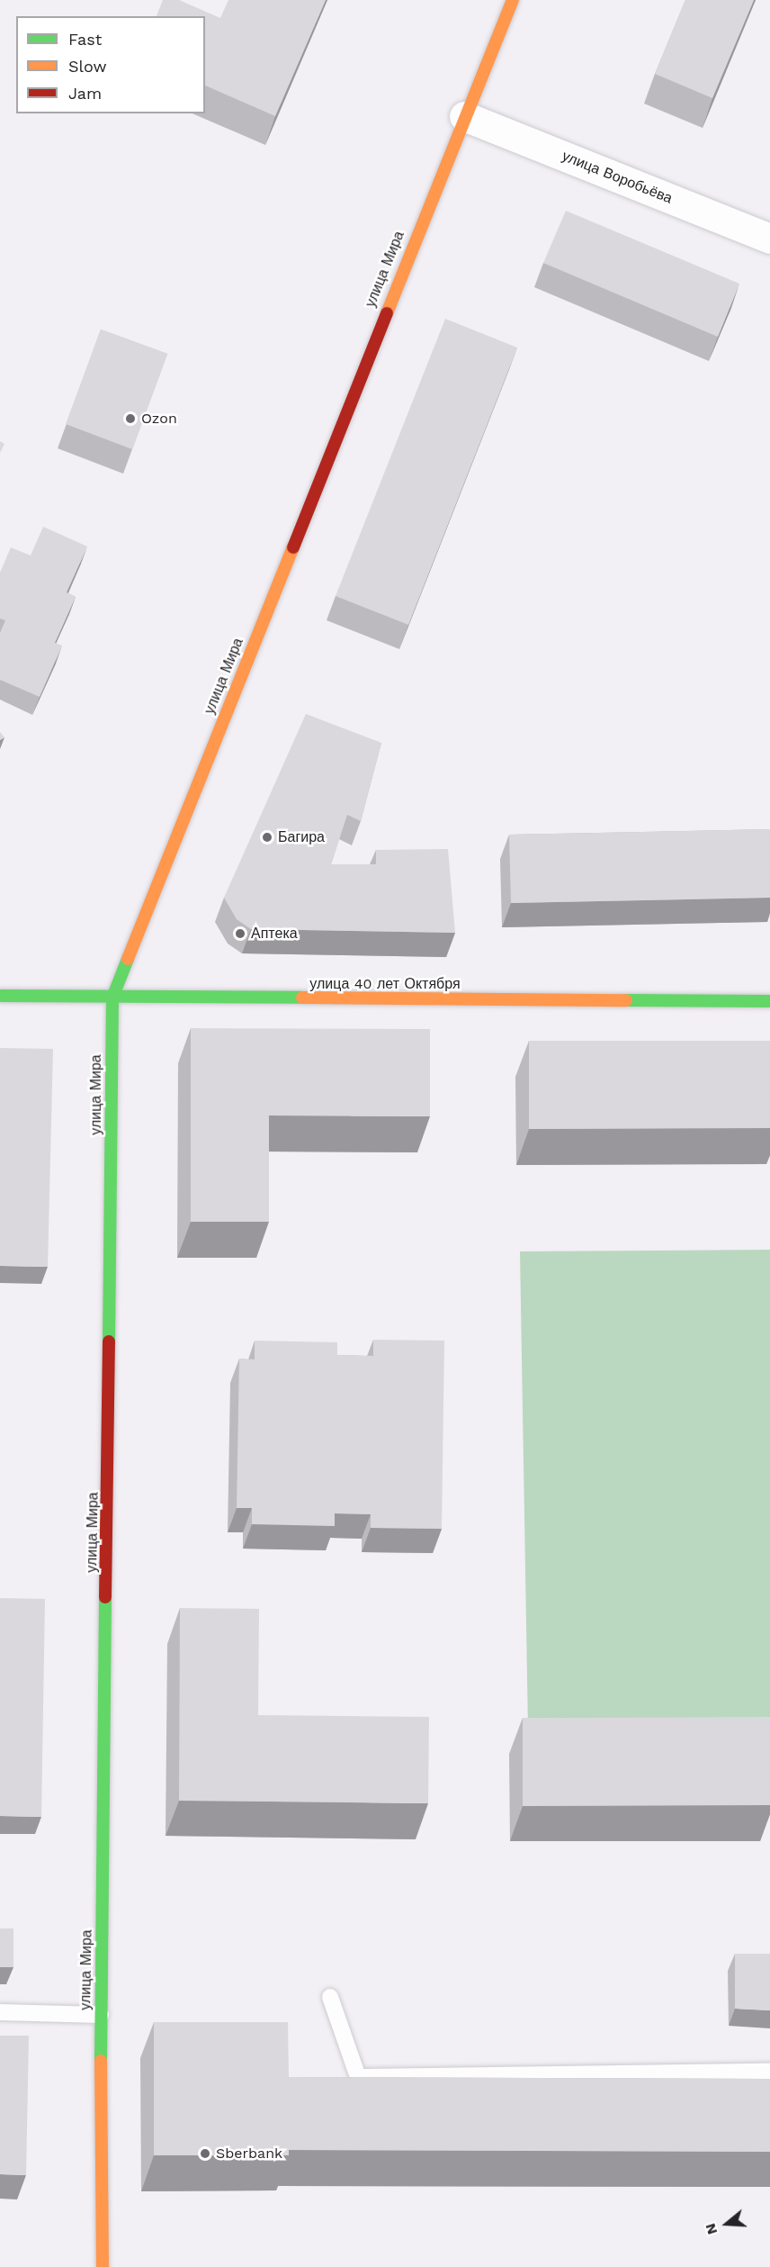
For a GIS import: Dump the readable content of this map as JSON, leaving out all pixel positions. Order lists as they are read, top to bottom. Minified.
{"streets":{"street":["улица Воробьёва","улица Мира","улица 40 лет Октября"]},"crossings":[["улица Воробьёва","улица Мира"],["улица Мира","улица 40 лет Октября"]],"places":["Ozon","Багира","Аптека","Sberbank"],"legend":["Fast","Slow","Jam"],"north":"left"}
